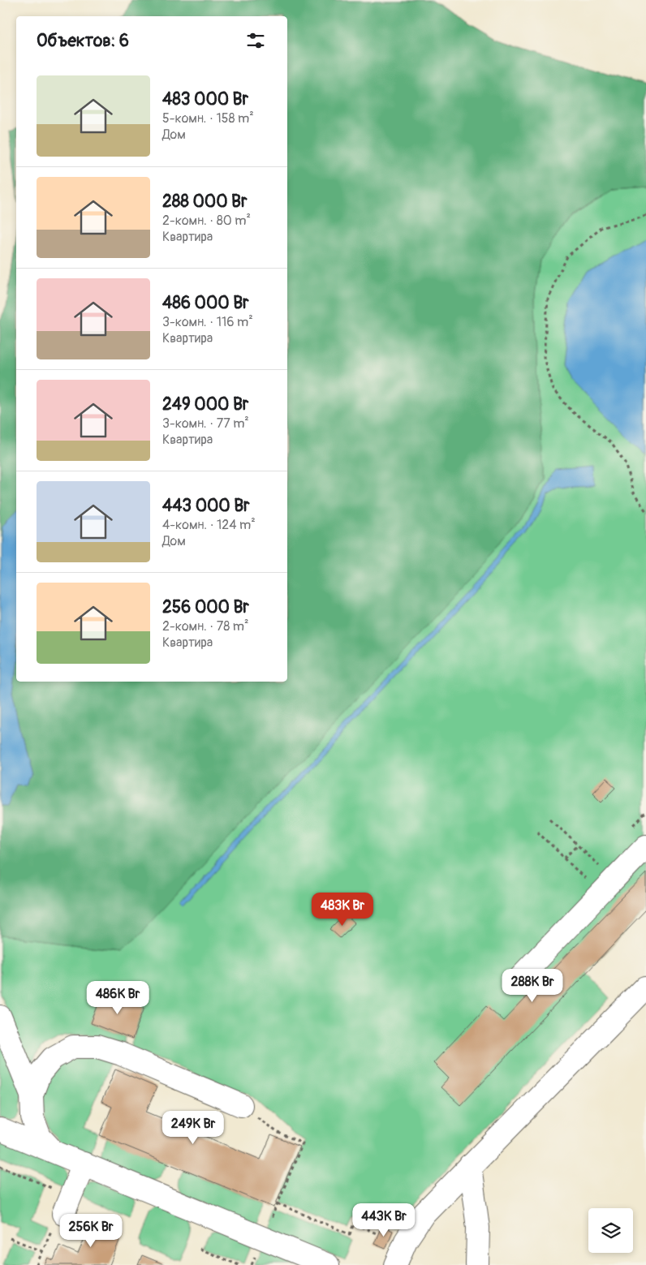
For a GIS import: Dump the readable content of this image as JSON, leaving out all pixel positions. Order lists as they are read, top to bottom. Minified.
{"page":{"heading":"Объектов: 6","list":[{"name":"483 000 Br","note":"5-комн. · 158 m² · Дом"},{"name":"288 000 Br","note":"2-комн. · 80 m² · Квартира"},{"name":"486 000 Br","note":"3-комн. · 116 m² · Квартира"},{"name":"249 000 Br","note":"3-комн. · 77 m² · Квартира"},{"name":"443 000 Br","note":"4-комн. · 124 m² · Дом"},{"name":"256 000 Br","note":"2-комн. · 78 m² · Квартира"}],"price":["483K Br","288K Br","486K Br","249K Br","443K Br","256K Br"]}}
